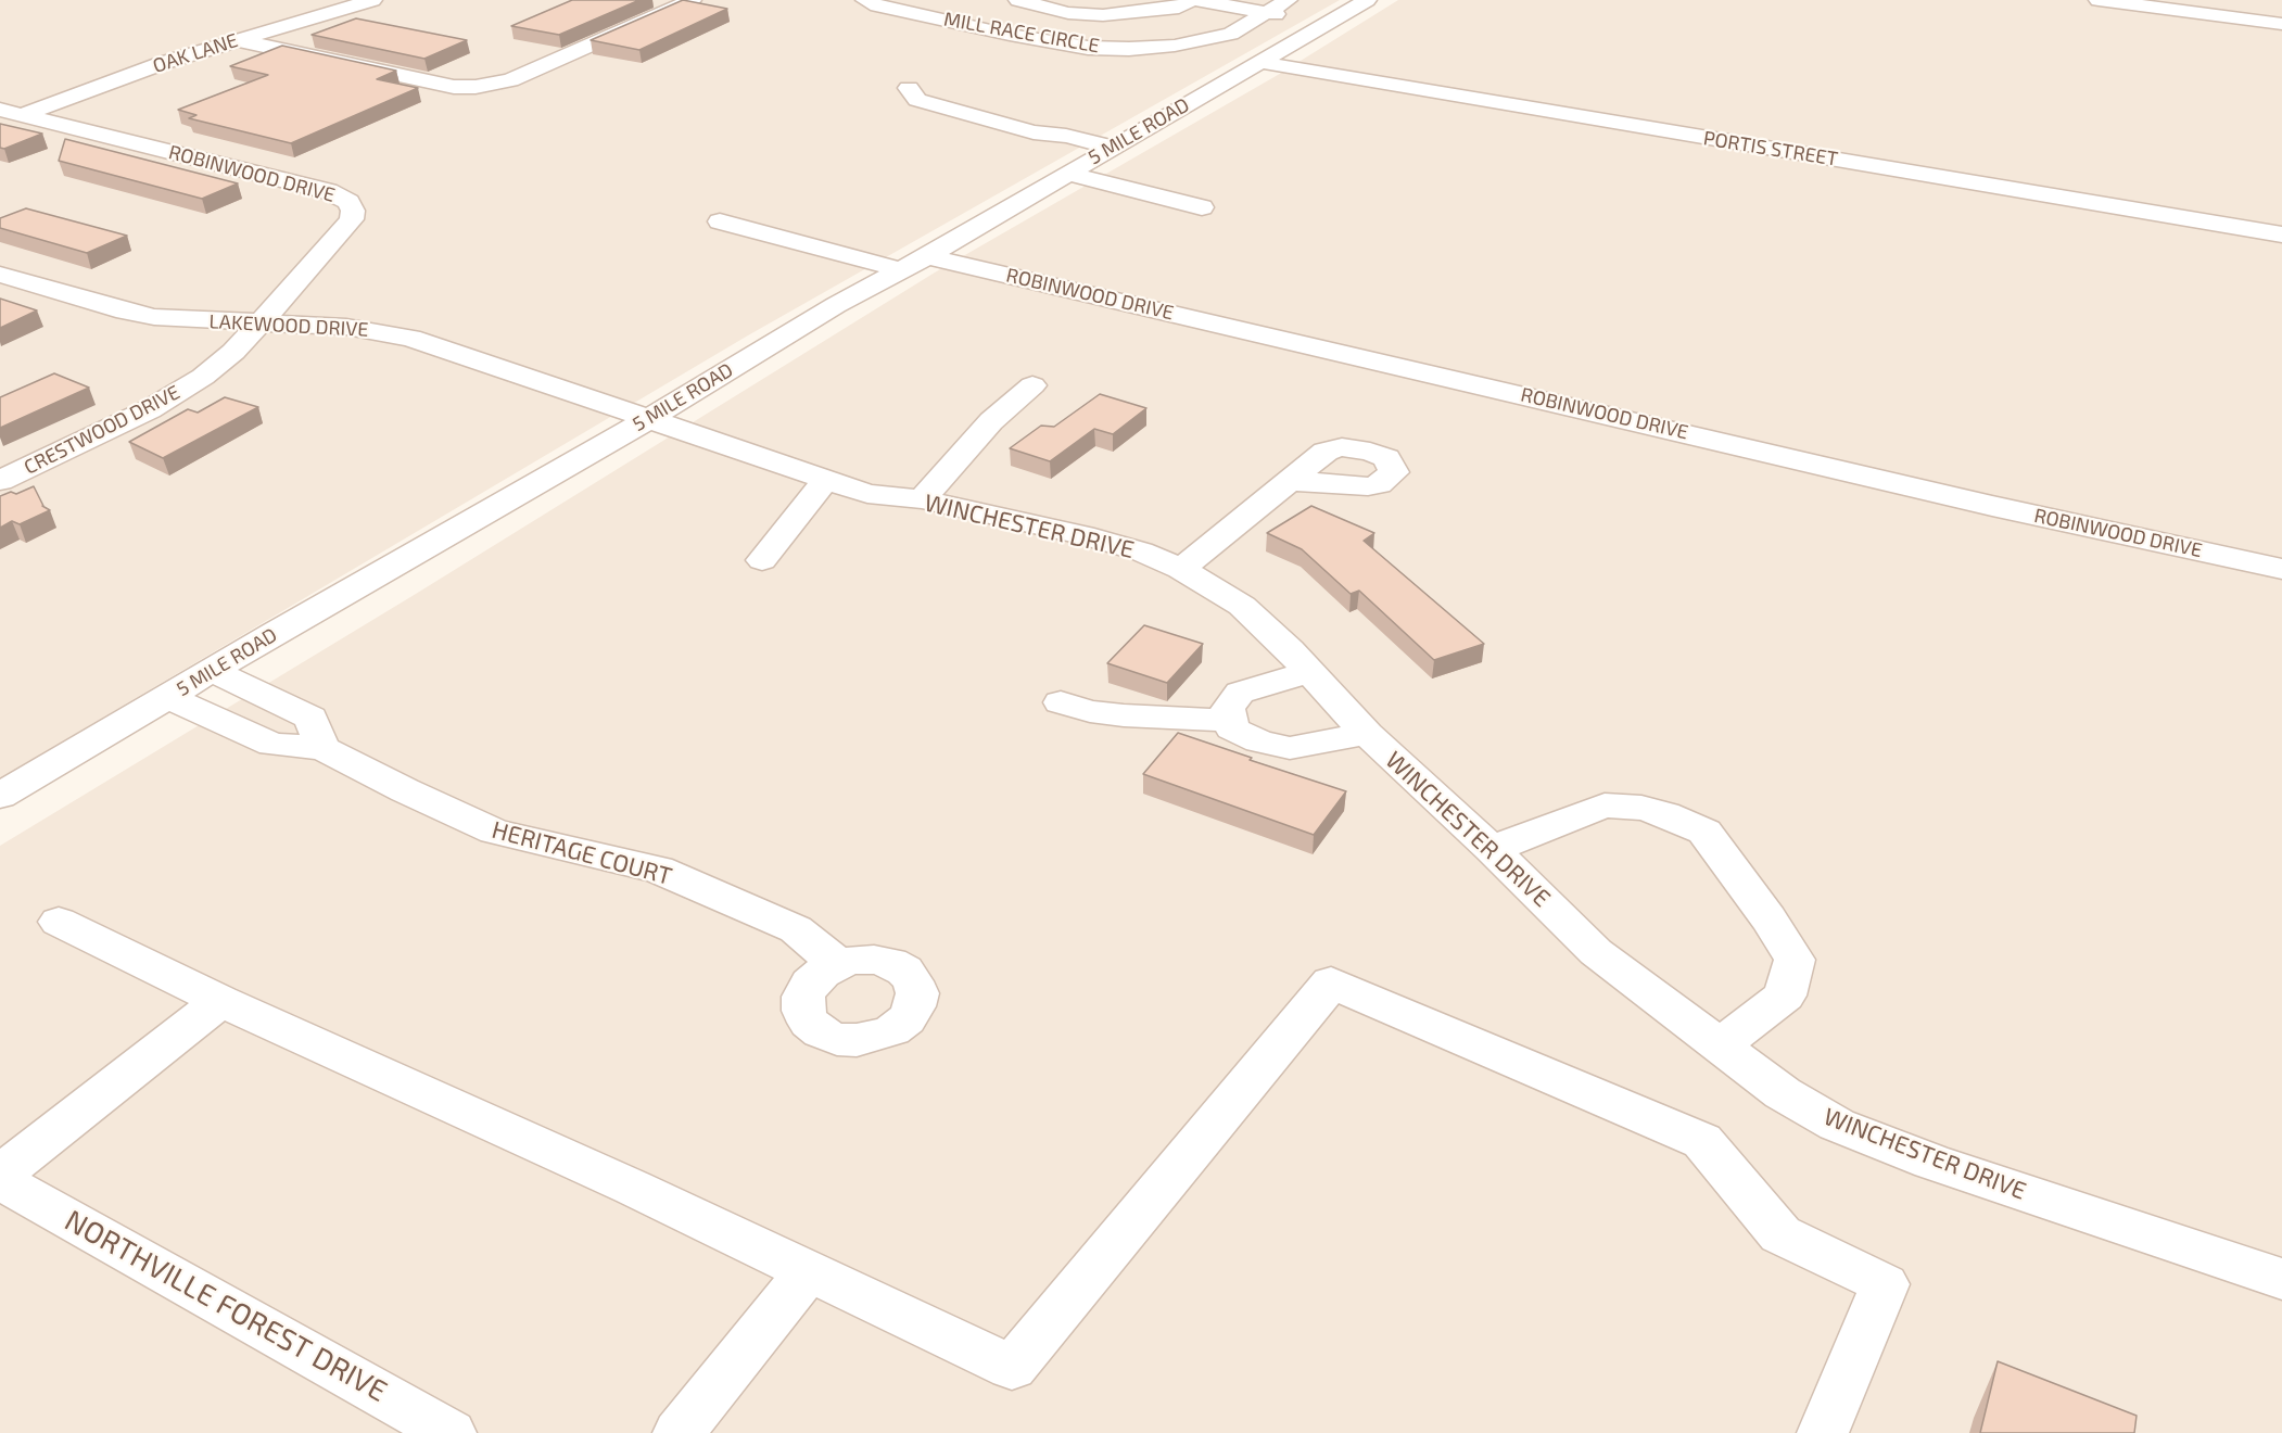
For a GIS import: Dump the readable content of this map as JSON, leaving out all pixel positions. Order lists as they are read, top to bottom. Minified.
{"streets":{"street":["MILL RACE CIRCLE","OAK LANE","5 MILE ROAD","PORTIS STREET","ROBINWOOD DRIVE","LAKEWOOD DRIVE","CRESTWOOD DRIVE","WINCHESTER DRIVE","HERITAGE COURT","NORTHVILLE FOREST DRIVE"]},"crossings":[["OAK LANE","ROBINWOOD DRIVE"],["5 MILE ROAD","PORTIS STREET"],["5 MILE ROAD","ROBINWOOD DRIVE"],["5 MILE ROAD","LAKEWOOD DRIVE"],["5 MILE ROAD","WINCHESTER DRIVE"],["5 MILE ROAD","HERITAGE COURT"],["ROBINWOOD DRIVE","LAKEWOOD DRIVE"],["ROBINWOOD DRIVE","CRESTWOOD DRIVE"],["LAKEWOOD DRIVE","CRESTWOOD DRIVE"],["LAKEWOOD DRIVE","WINCHESTER DRIVE"]]}
